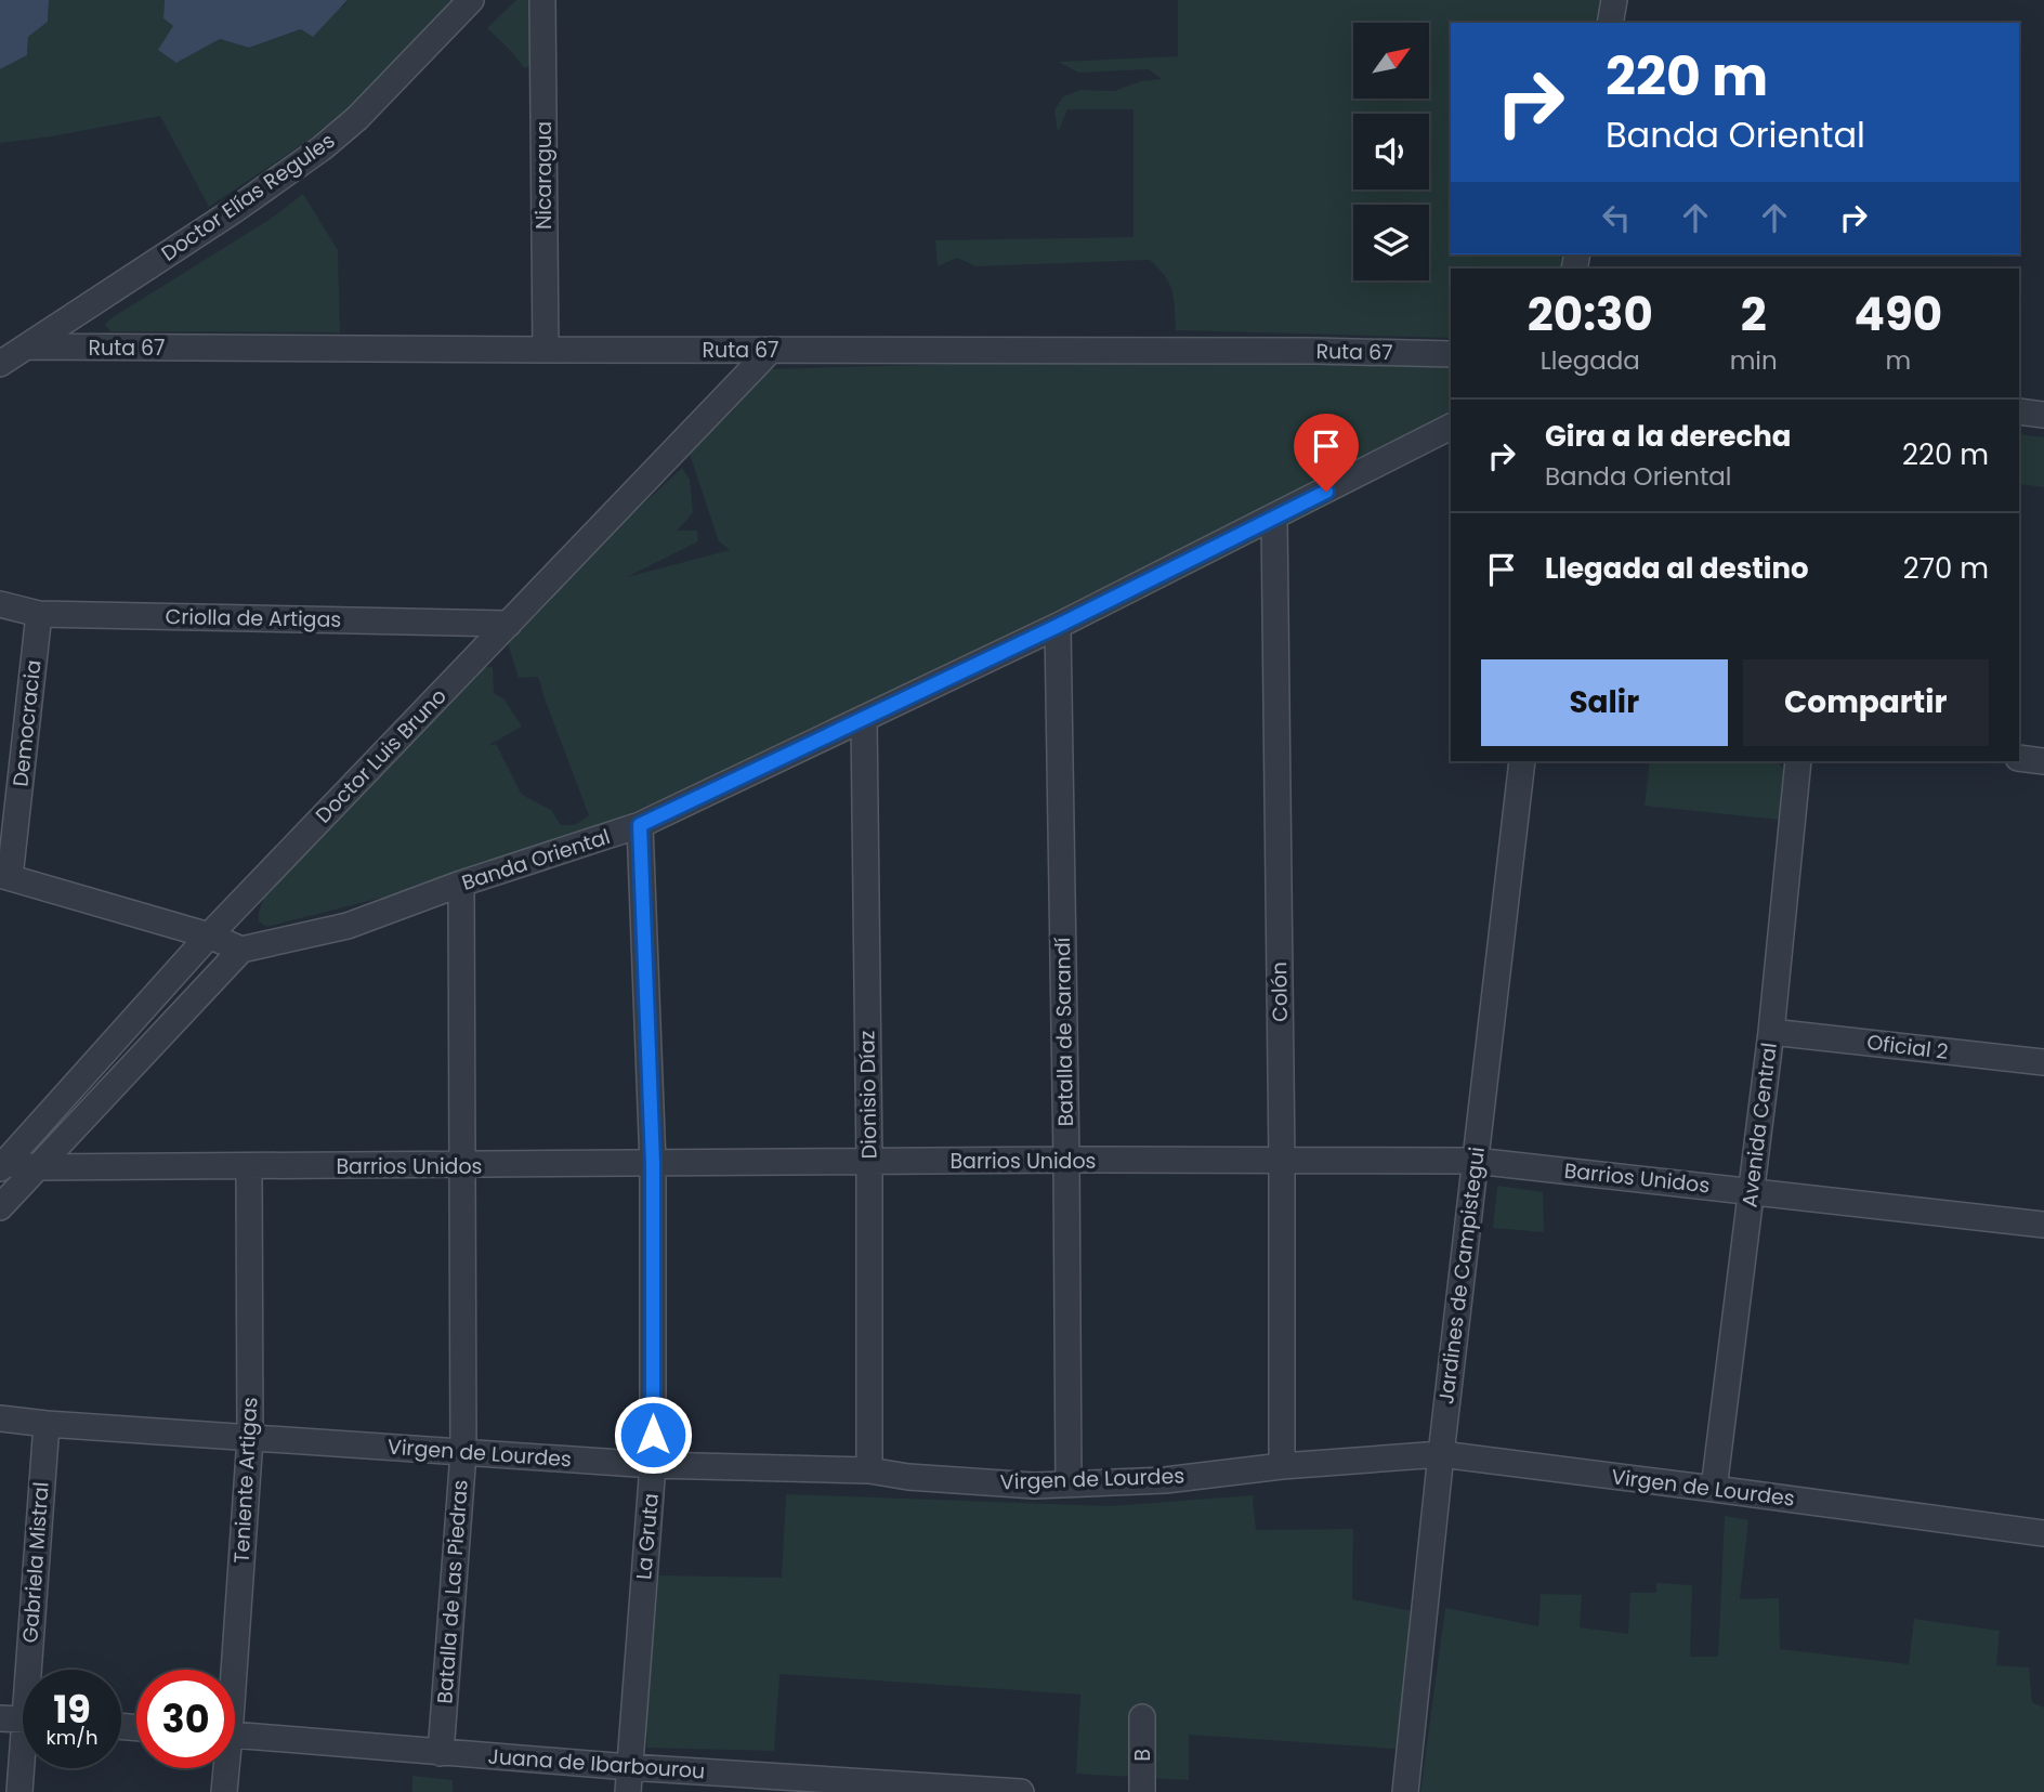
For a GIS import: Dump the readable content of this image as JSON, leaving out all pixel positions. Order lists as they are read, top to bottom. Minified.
{"streets":{"street":["Nicaragua","Doctor Elías Regules","Ruta 67","Criolla de Artigas","Democracia","Doctor Luis Bruno","Banda Oriental","Colón","Batalla de Sarandí","Oficial 2","Dionisio Díaz","Avenida Central","Barrios Unidos","Jardines de Campistegui","Virgen de Lourdes","Teniente Artigas","La Gruta","Gabriela Mistral","Batalla de Las Piedras","B","Juana de Ibarbourou"]},"crossings":[["Nicaragua","Ruta 67"],["Doctor Elías Regules","Ruta 67"],["Ruta 67","Doctor Luis Bruno"],["Criolla de Artigas","Democracia"],["Criolla de Artigas","Doctor Luis Bruno"],["Doctor Luis Bruno","Barrios Unidos"],["Banda Oriental","Colón"],["Banda Oriental","Batalla de Sarandí"],["Banda Oriental","Dionisio Díaz"],["Banda Oriental","La Gruta"],["Banda Oriental","Batalla de Las Piedras"],["Colón","Barrios Unidos"],["Colón","Virgen de Lourdes"],["Batalla de Sarandí","Barrios Unidos"],["Batalla de Sarandí","Virgen de Lourdes"],["Oficial 2","Avenida Central"],["Dionisio Díaz","Barrios Unidos"],["Dionisio Díaz","Virgen de Lourdes"],["Avenida Central","Barrios Unidos"],["Avenida Central","Virgen de Lourdes"],["Barrios Unidos","Jardines de Campistegui"],["Barrios Unidos","Teniente Artigas"],["Barrios Unidos","La Gruta"],["Barrios Unidos","Batalla de Las Piedras"],["Jardines de Campistegui","Virgen de Lourdes"],["Virgen de Lourdes","Teniente Artigas"],["Virgen de Lourdes","La Gruta"],["Virgen de Lourdes","Gabriela Mistral"],["Virgen de Lourdes","Batalla de Las Piedras"],["La Gruta","Juana de Ibarbourou"],["Batalla de Las Piedras","Juana de Ibarbourou"]],"north":"top right","page":{"turn":["220 m","Banda Oriental"],"eta":["20:30","Llegada","2","min","490","m"],"list":[{"name":"Gira a la derecha","note":"Banda Oriental","value":"220 m"},{"name":"Llegada al destino","value":"270 m"}],"buttons":["Salir","Compartir"],"speed":"19 km/h","limit":"30"}}
